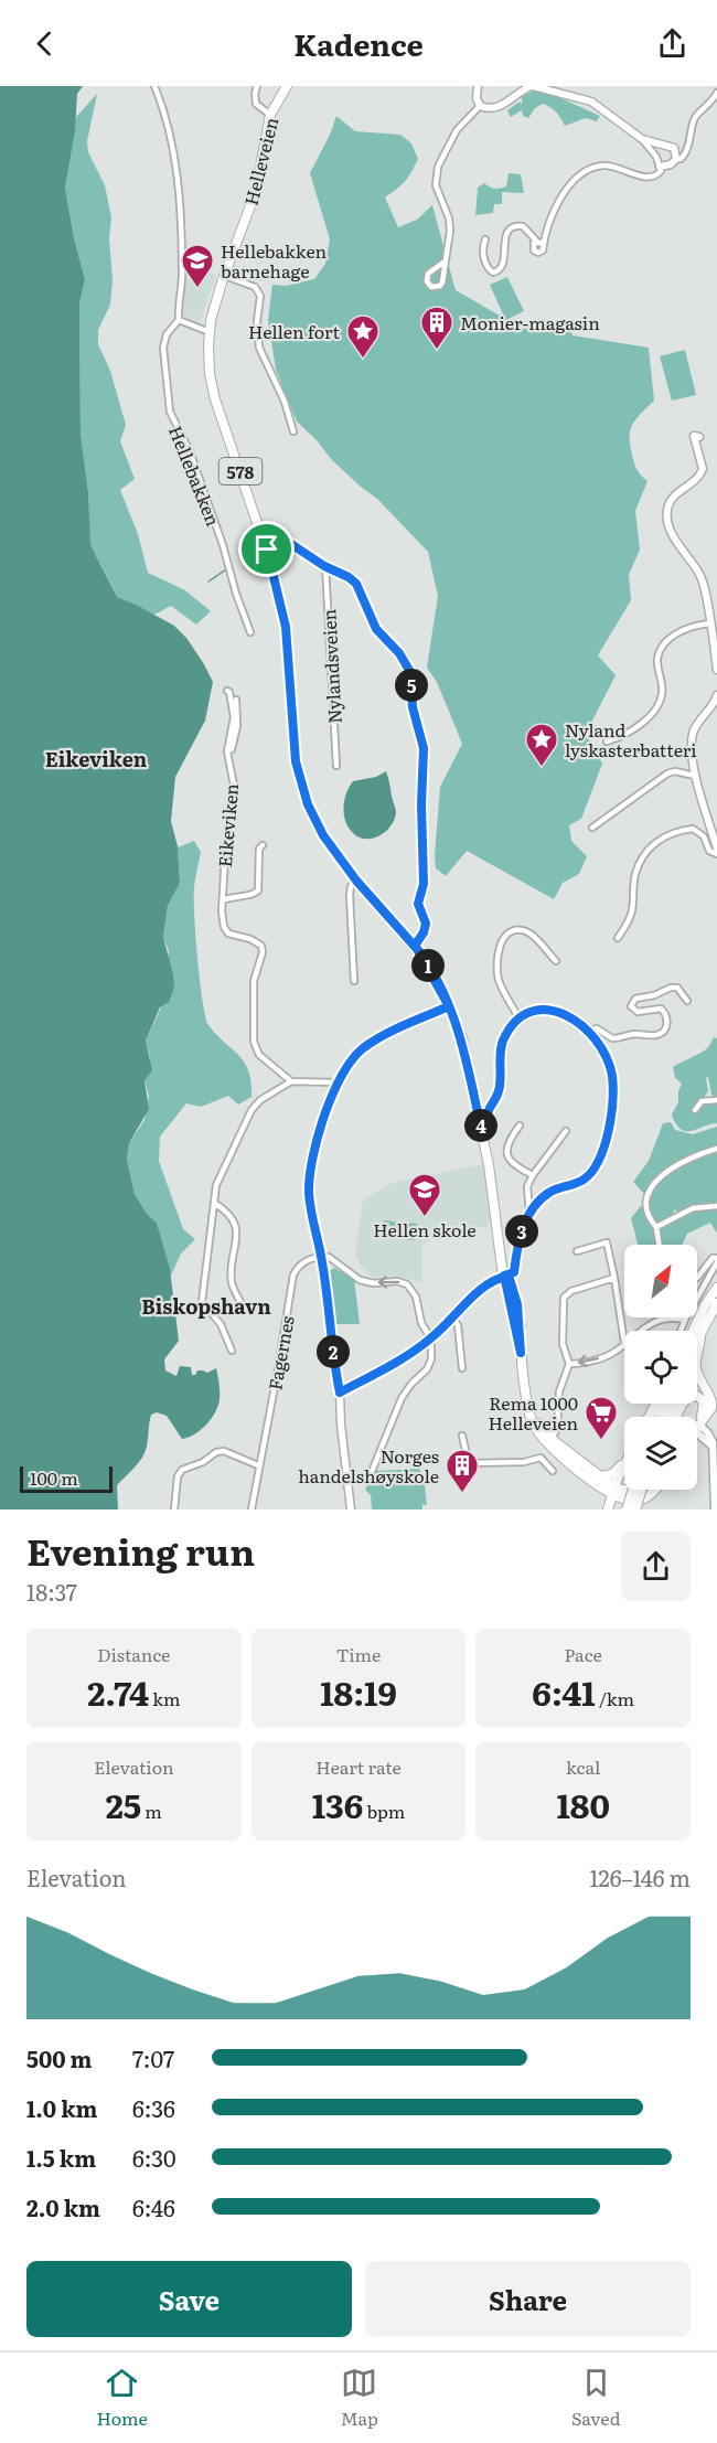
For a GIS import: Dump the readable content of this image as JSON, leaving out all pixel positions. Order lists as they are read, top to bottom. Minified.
{"streets":{"main road":["Helleveien","578"],"street":["Hellebakken","Nylandsveien","Eikeviken","Fagernes"]},"districts":["Eikeviken","Biskopshavn"],"places":{"school or university":["Hellebakken barnehage","Hellen skole"],"building":["Monier-magasin","Norges handelshøyskole"],"place":["Hellen fort","Nyland lyskasterbatteri"],"supermarket":["Rema 1000 Helleveien"]},"scale_bar":"100 m","north":"top right","page":{"header":"Kadence","pins":["5","1","4","3","2"],"scale":"100 m","heading":["Evening run","18:37"],"stats":[["Distance","2.74 km"],["Time","18:19"],["Pace","6:41 /km"],["Elevation","25 m"],["Heart rate","136 bpm"],["kcal","180"]],"chart":["Elevation","126–146 m"],"list":[{"name":"500 m","note":"7:07"},{"name":"1.0 km","note":"6:36"},{"name":"1.5 km","note":"6:30"},{"name":"2.0 km","note":"6:46"}],"buttons":["Save","Share"],"tabs":["Home","Map","Saved"]}}
